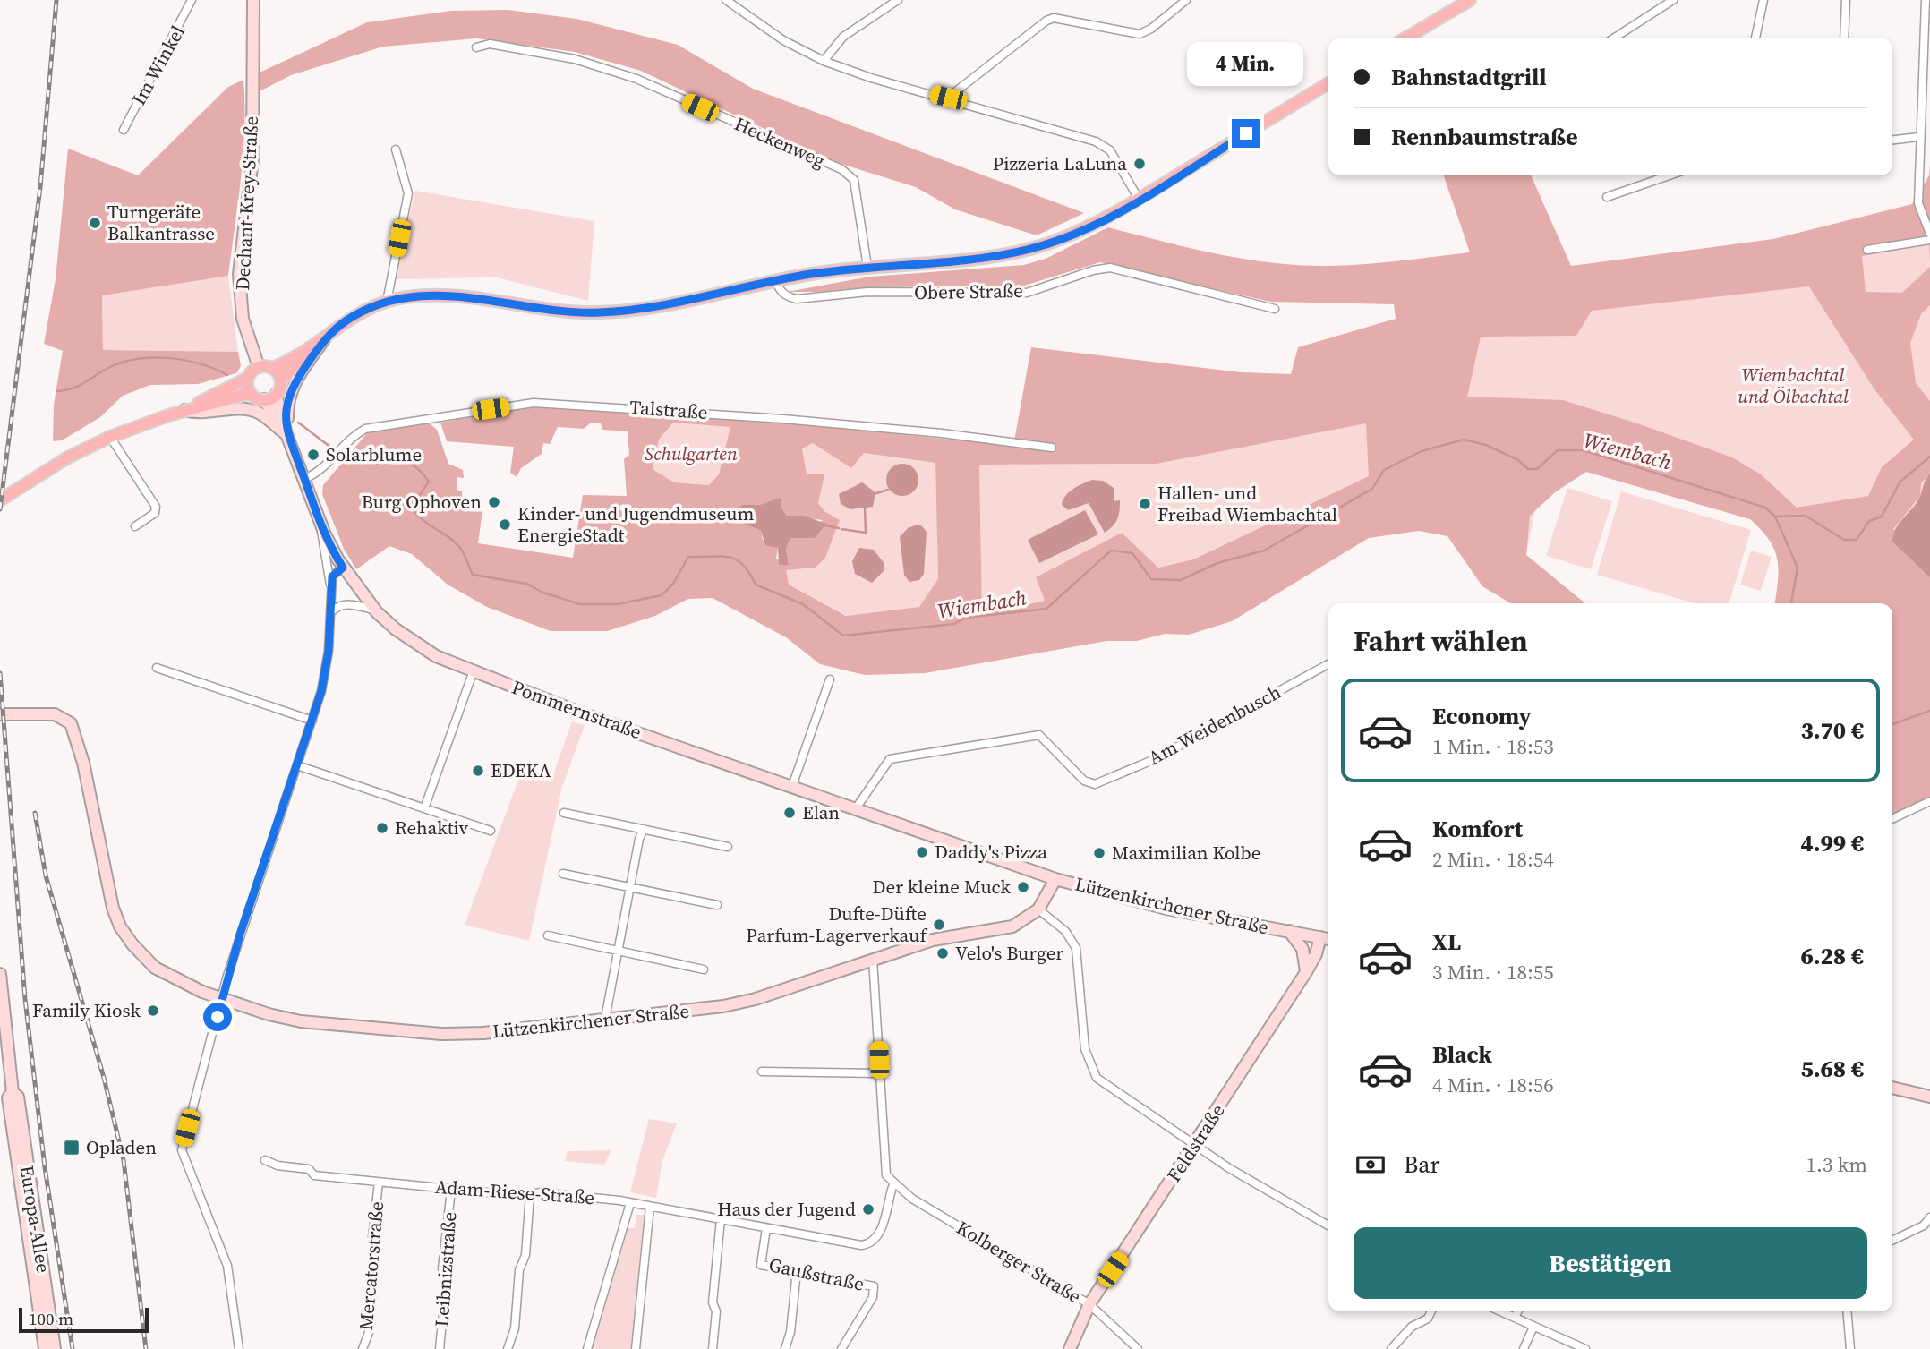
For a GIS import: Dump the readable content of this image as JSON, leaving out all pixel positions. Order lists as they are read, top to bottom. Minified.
{"streets":{"main road":["Dechant-Krey-Straße","Pommernstraße","Lützenkirchener Straße","Feldstraße","Europa-Allee"],"street":["Im Winkel","Heckenweg","Obere Straße","Talstraße","Am Weidenbusch","Adam-Riese-Straße","Kolberger Straße","Mercatorstraße","Leibnizstraße","Gaußstraße"]},"crossings":[["Talstraße","Pommernstraße"],["Pommernstraße","Am Weidenbusch"],["Pommernstraße","Lützenkirchener Straße"],["Lützenkirchener Straße","Feldstraße"],["Feldstraße","Kolberger Straße"],["Adam-Riese-Straße","Mercatorstraße"],["Adam-Riese-Straße","Leibnizstraße"],["Adam-Riese-Straße","Gaußstraße"]],"water":["Wiembach"],"parks":["Wiembachtal und Ölbachtal","Schulgarten"],"places":{"other":["Pizzeria LaLuna","Turngeräte Balkantrasse","Solarblume","Burg Ophoven","Hallen- und Freibad Wiembachtal","Kinder- und Jugendmuseum EnergieStadt","EDEKA","Elan","Rehaktiv","Daddy's Pizza","Maximilian Kolbe","Der kleine Muck","Dufte-Düfte Parfum-Lagerverkauf","Velo's Burger","Family Kiosk","Haus der Jugend"],"transit":["Opladen"]},"scale_bar":"100 m","page":{"banner":["Bahnstadtgrill","Rennbaumstraße"],"bubble":"4 Min.","heading":"Fahrt wählen","list":[{"name":"Economy","note":"1 Min. · 18:53","value":"3.70 €"},{"name":"Komfort","note":"2 Min. · 18:54","value":"4.99 €"},{"name":"XL","note":"3 Min. · 18:55","value":"6.28 €"},{"name":"Black","note":"4 Min. · 18:56","value":"5.68 €"}],"pay":["Bar","1.3 km"],"buttons":"Bestätigen","scale":"100 m"}}
